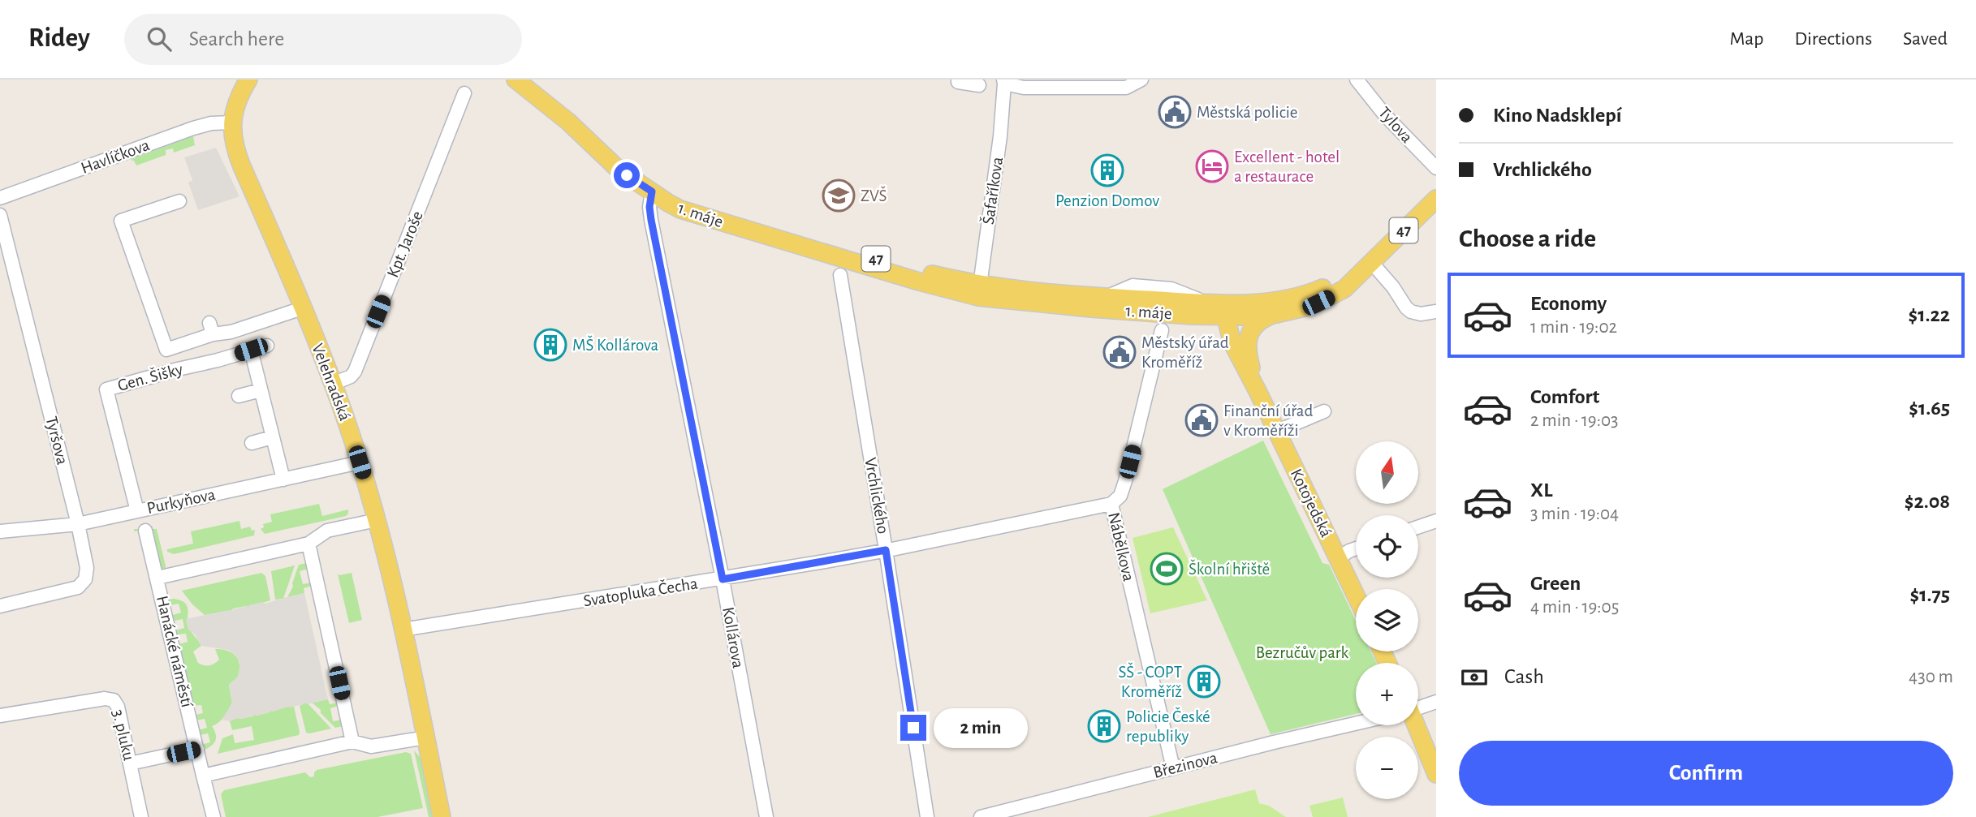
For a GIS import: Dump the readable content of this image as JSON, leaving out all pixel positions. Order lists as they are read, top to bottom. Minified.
{"streets":{"main road":["1. máje","47","Velehradská","Kotojedská"],"street":["Tylova","Havlíčkova","Šafaříkova","Kpt. Jaroše","Gen. Šišky","Tyršova","Vrchlického","Purkyňova","Nábělkova","Svatopluka Čecha","Kollárova","Hanácké náměstí","3. pluku","Březinova"]},"crossings":[["Havlíčkova","Velehradská"],["Šafaříkova","1. máje"],["1. máje","47"],["1. máje","Kollárova"],["47","Kollárova"],["Kpt. Jaroše","Velehradská"],["Gen. Šišky","Purkyňova"],["Velehradská","Purkyňova"],["Velehradská","Svatopluka Čecha"],["Velehradská","Hanácké náměstí"],["Tyršova","Purkyňova"],["Vrchlického","Svatopluka Čecha"],["Nábělkova","Svatopluka Čecha"],["Nábělkova","Březinova"],["Svatopluka Čecha","Kollárova"]],"parks":["Bezručův park"],"places":{"public building":["Městská policie","Městský úřad Kroměříž","Finanční úřad v Kroměříži"],"hotel":["Excellent - hotel a restaurace"],"building":["Penzion Domov","MŠ Kollárova","SŠ - COPT Kroměříž","Policie České republiky"],"school or university":["ZVŠ"],"sports":["Školní hřiště"]},"north":"top","page":{"header":"Ridey","search":"Search here","nav":["Map","Directions","Saved"],"banner":["Kino Nadsklepí","Vrchlického"],"heading":"Choose a ride","list":[{"name":"Economy","note":"1 min · 19:02","value":"$1.22"},{"name":"Comfort","note":"2 min · 19:03","value":"$1.65"},{"name":"XL","note":"3 min · 19:04","value":"$2.08"},{"name":"Green","note":"4 min · 19:05","value":"$1.75"}],"map_buttons":["+","−"],"pay":["Cash","430 m"],"bubble":"2 min","buttons":"Confirm"}}
